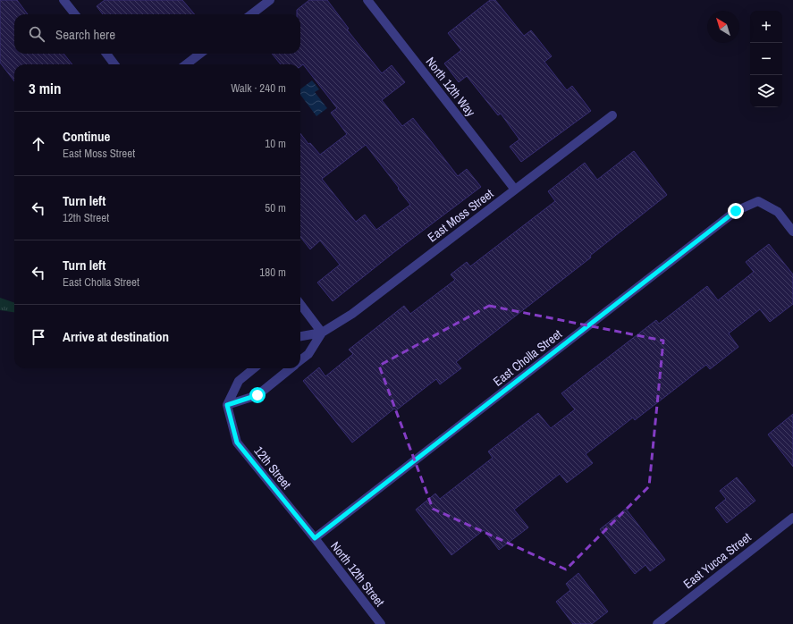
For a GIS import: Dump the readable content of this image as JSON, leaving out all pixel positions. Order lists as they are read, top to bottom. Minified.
{"streets":{"street":["North 12th Way","East Moss Street","East Cholla Street","12th Street","East Yucca Street","North 12th Street"]},"crossings":[["North 12th Way","East Moss Street"],["East Moss Street","12th Street"],["East Cholla Street","12th Street"],["East Cholla Street","North 12th Street"],["12th Street","North 12th Street"]],"north":"top left","page":{"map_buttons":["+","−"],"search":"Search here","heading":["3 min","Walk · 240 m"],"list":[["Continue","East Moss Street","10 m"],["Turn left","12th Street","50 m"],["Turn left","East Cholla Street","180 m"],"Arrive at destination"]}}
